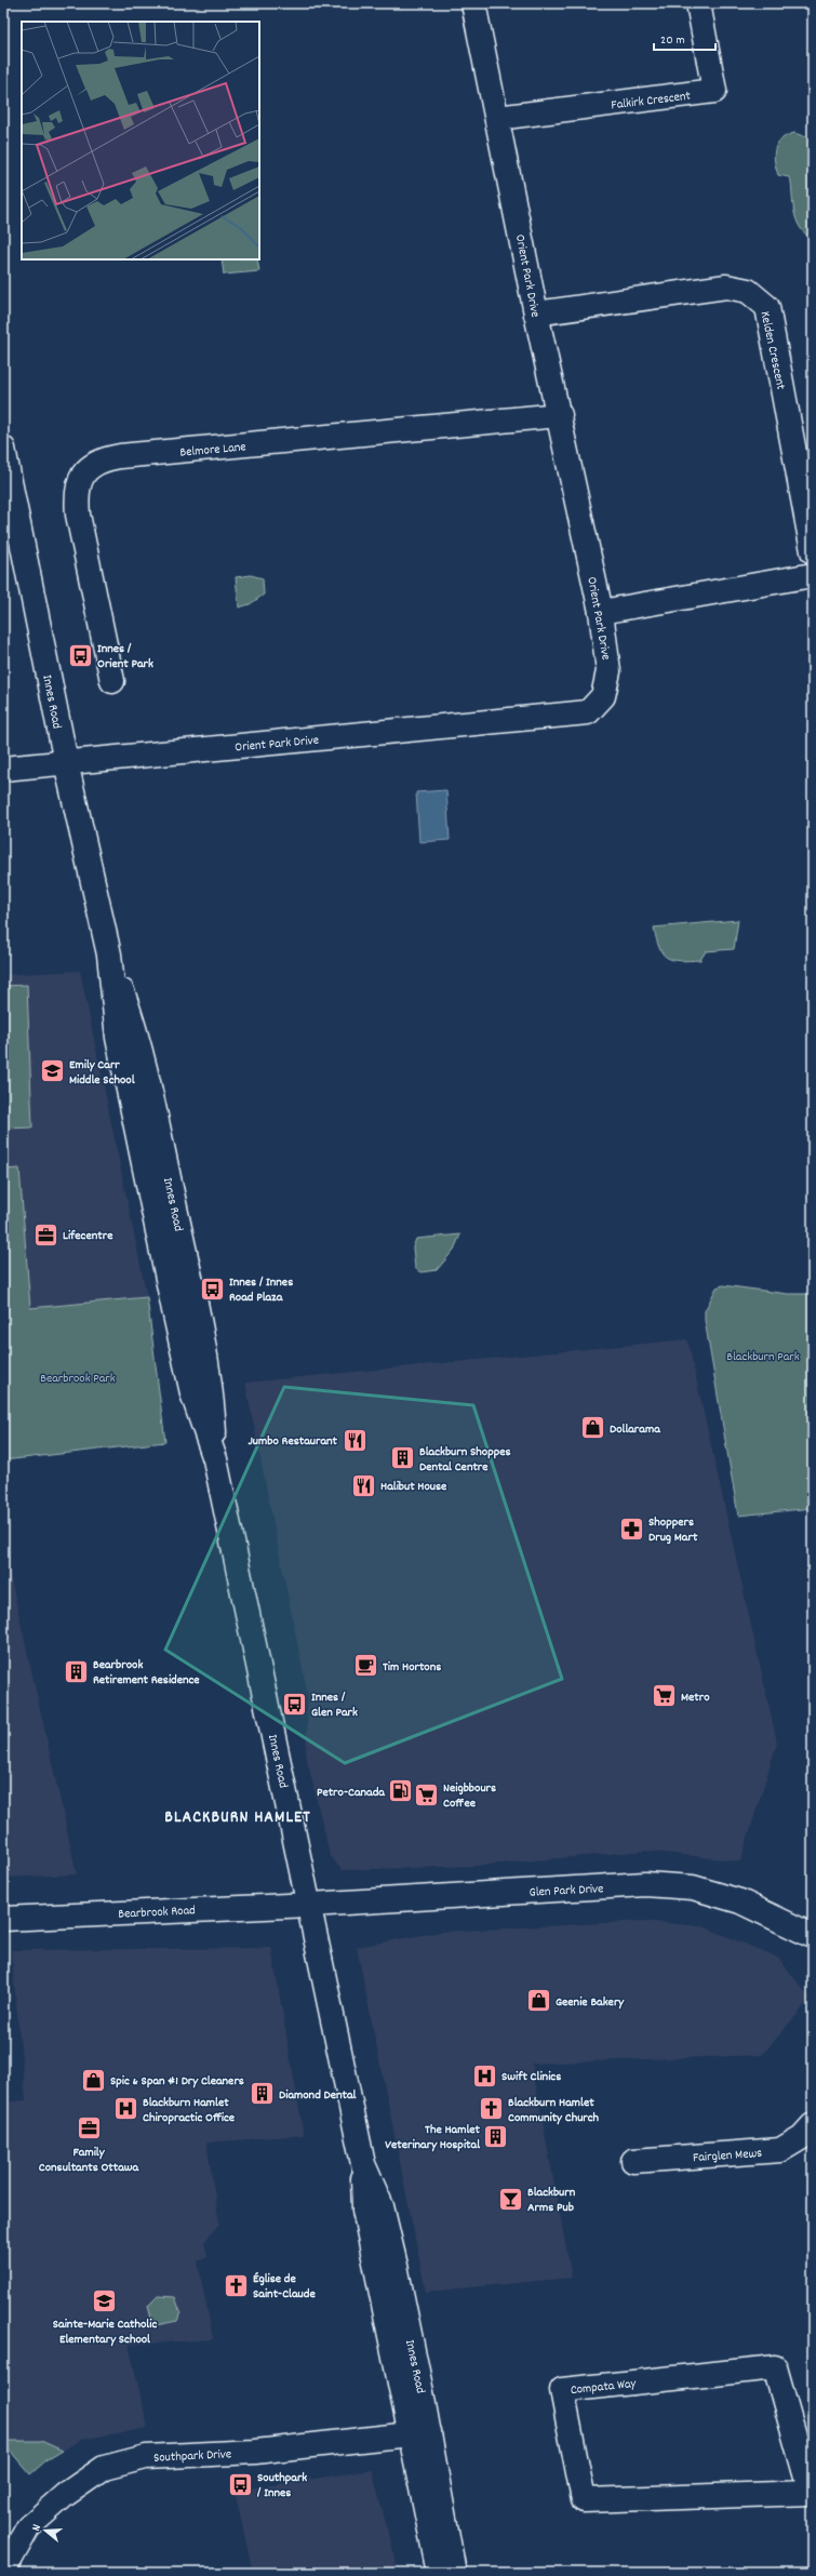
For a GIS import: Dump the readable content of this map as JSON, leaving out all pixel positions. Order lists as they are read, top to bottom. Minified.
{"streets":{"street":["Falkirk Crescent","Orient Park Drive","Kelden Crescent","Belmore Lane","Innes Road","Glen Park Drive","Bearbrook Road","Fairglen Mews","Compata Way","Southpark Drive"]},"crossings":[["Falkirk Crescent","Orient Park Drive"],["Orient Park Drive","Kelden Crescent"],["Orient Park Drive","Belmore Lane"],["Orient Park Drive","Innes Road"],["Innes Road","Glen Park Drive"],["Innes Road","Bearbrook Road"],["Innes Road","Southpark Drive"],["Glen Park Drive","Bearbrook Road"]],"districts":["BLACKBURN HAMLET"],"parks":["Blackburn Park","Bearbrook Park"],"places":{"bus stop":["Innes / Orient Park","Innes / Innes Road Plaza","Innes / Glen Park","Southpark / Innes"],"school or university":["Emily Carr Middle School","Sainte-Marie Catholic Elementary School"],"office":["Lifecentre","Family Consultants Ottawa"],"shop":["Dollarama","Geenie Bakery","Spic & Span #1 Dry Cleaners"],"restaurant":["Jumbo Restaurant","Halibut House"],"building":["Blackburn Shoppes Dental Centre","Bearbrook Retirement Residence","Diamond Dental","The Hamlet Veterinary Hospital"],"pharmacy":["Shoppers Drug Mart"],"cafe":["Tim Hortons"],"supermarket":["Metro","Neigbbours Coffee"],"fuel station":["Petro-Canada"],"hospital":["Swift Clinics","Blackburn Hamlet Chiropractic Office"],"church":["Blackburn Hamlet Community Church","Église de Saint-Claude"],"bar":["Blackburn Arms Pub"]},"scale_bar":"20 m","north":"left"}
